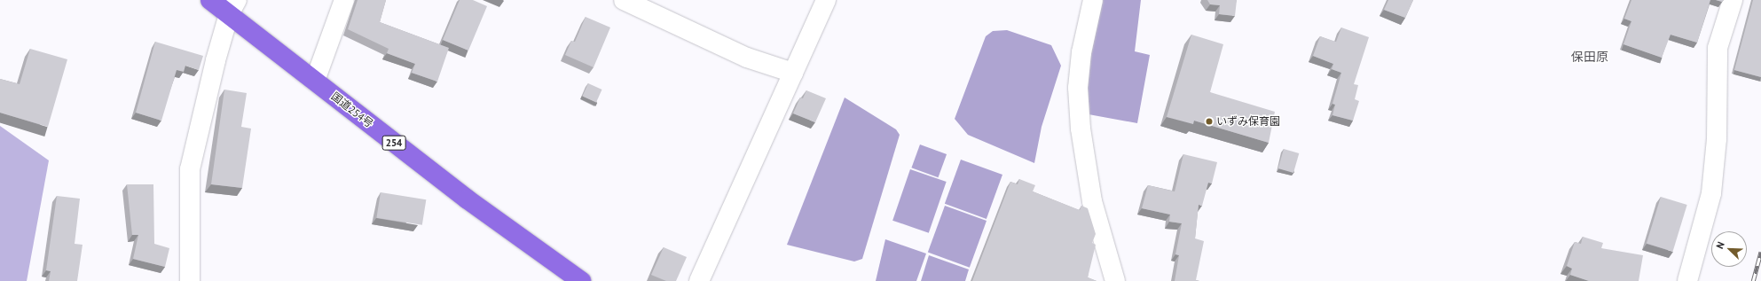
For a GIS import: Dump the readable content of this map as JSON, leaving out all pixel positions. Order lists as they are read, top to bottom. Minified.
{"streets":{"highway":["国道254号","254"]},"districts":["保田原"],"places":["いずみ保育園"],"north":"top left"}
